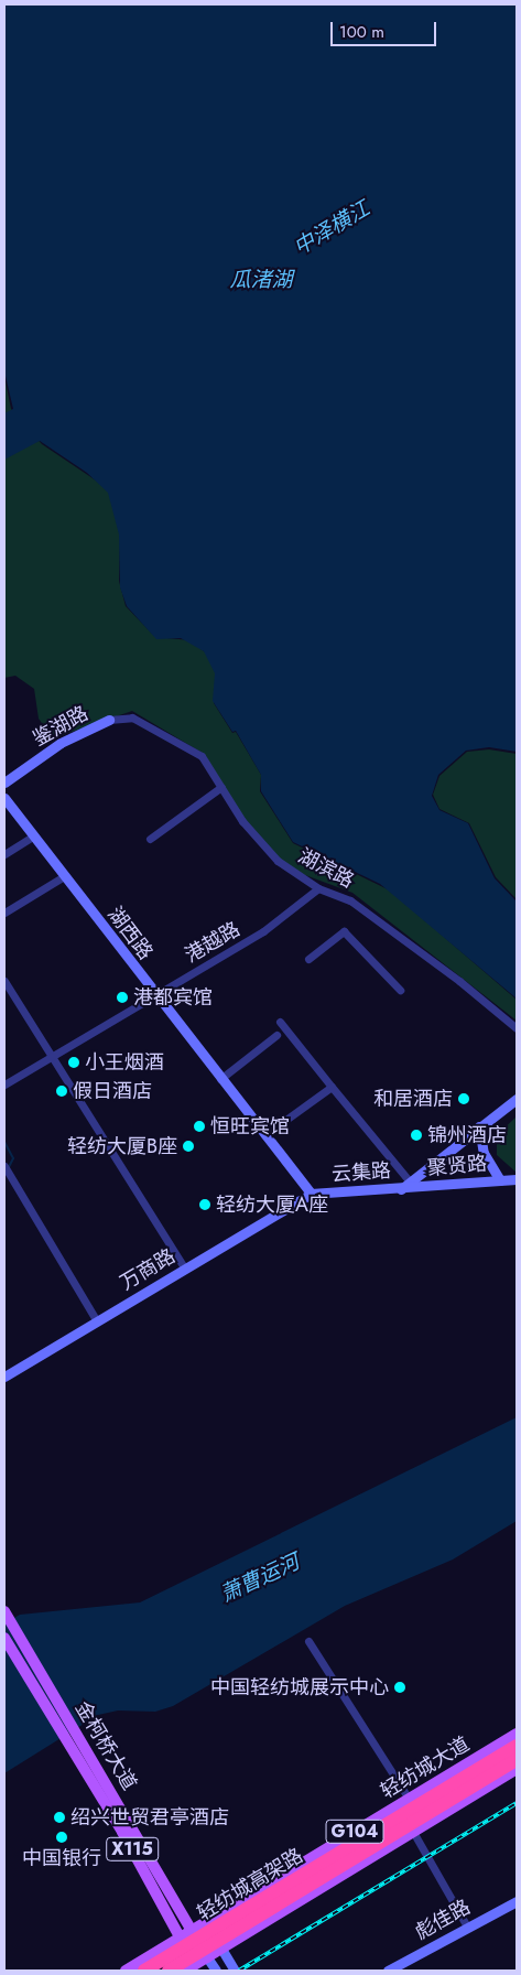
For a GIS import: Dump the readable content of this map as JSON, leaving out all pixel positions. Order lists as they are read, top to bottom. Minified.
{"streets":{"highway":["轻纺城高架路"],"main road":["金柯桥大道","轻纺城大道","G104","X115"],"street":["鉴湖路","湖滨路","湖西路","港越路","聚贤路","云集路","万商路","彪佳路"]},"crossings":[["鉴湖路","湖滨路"],["湖滨路","港越路"],["湖西路","港越路"],["湖西路","云集路"],["湖西路","万商路"],["聚贤路","云集路"],["云集路","万商路"],["金柯桥大道","轻纺城大道"],["金柯桥大道","G104"]],"water":["中泽横江","瓜渚湖","萧曹运河"],"places":["港都宾馆","小王烟酒","假日酒店","和居酒店","恒旺宾馆","锦州酒店","轻纺大厦B座","轻纺大厦A座","中国轻纺城展示中心","绍兴世贸君亭酒店","中国银行"],"scale_bar":"100 m"}
